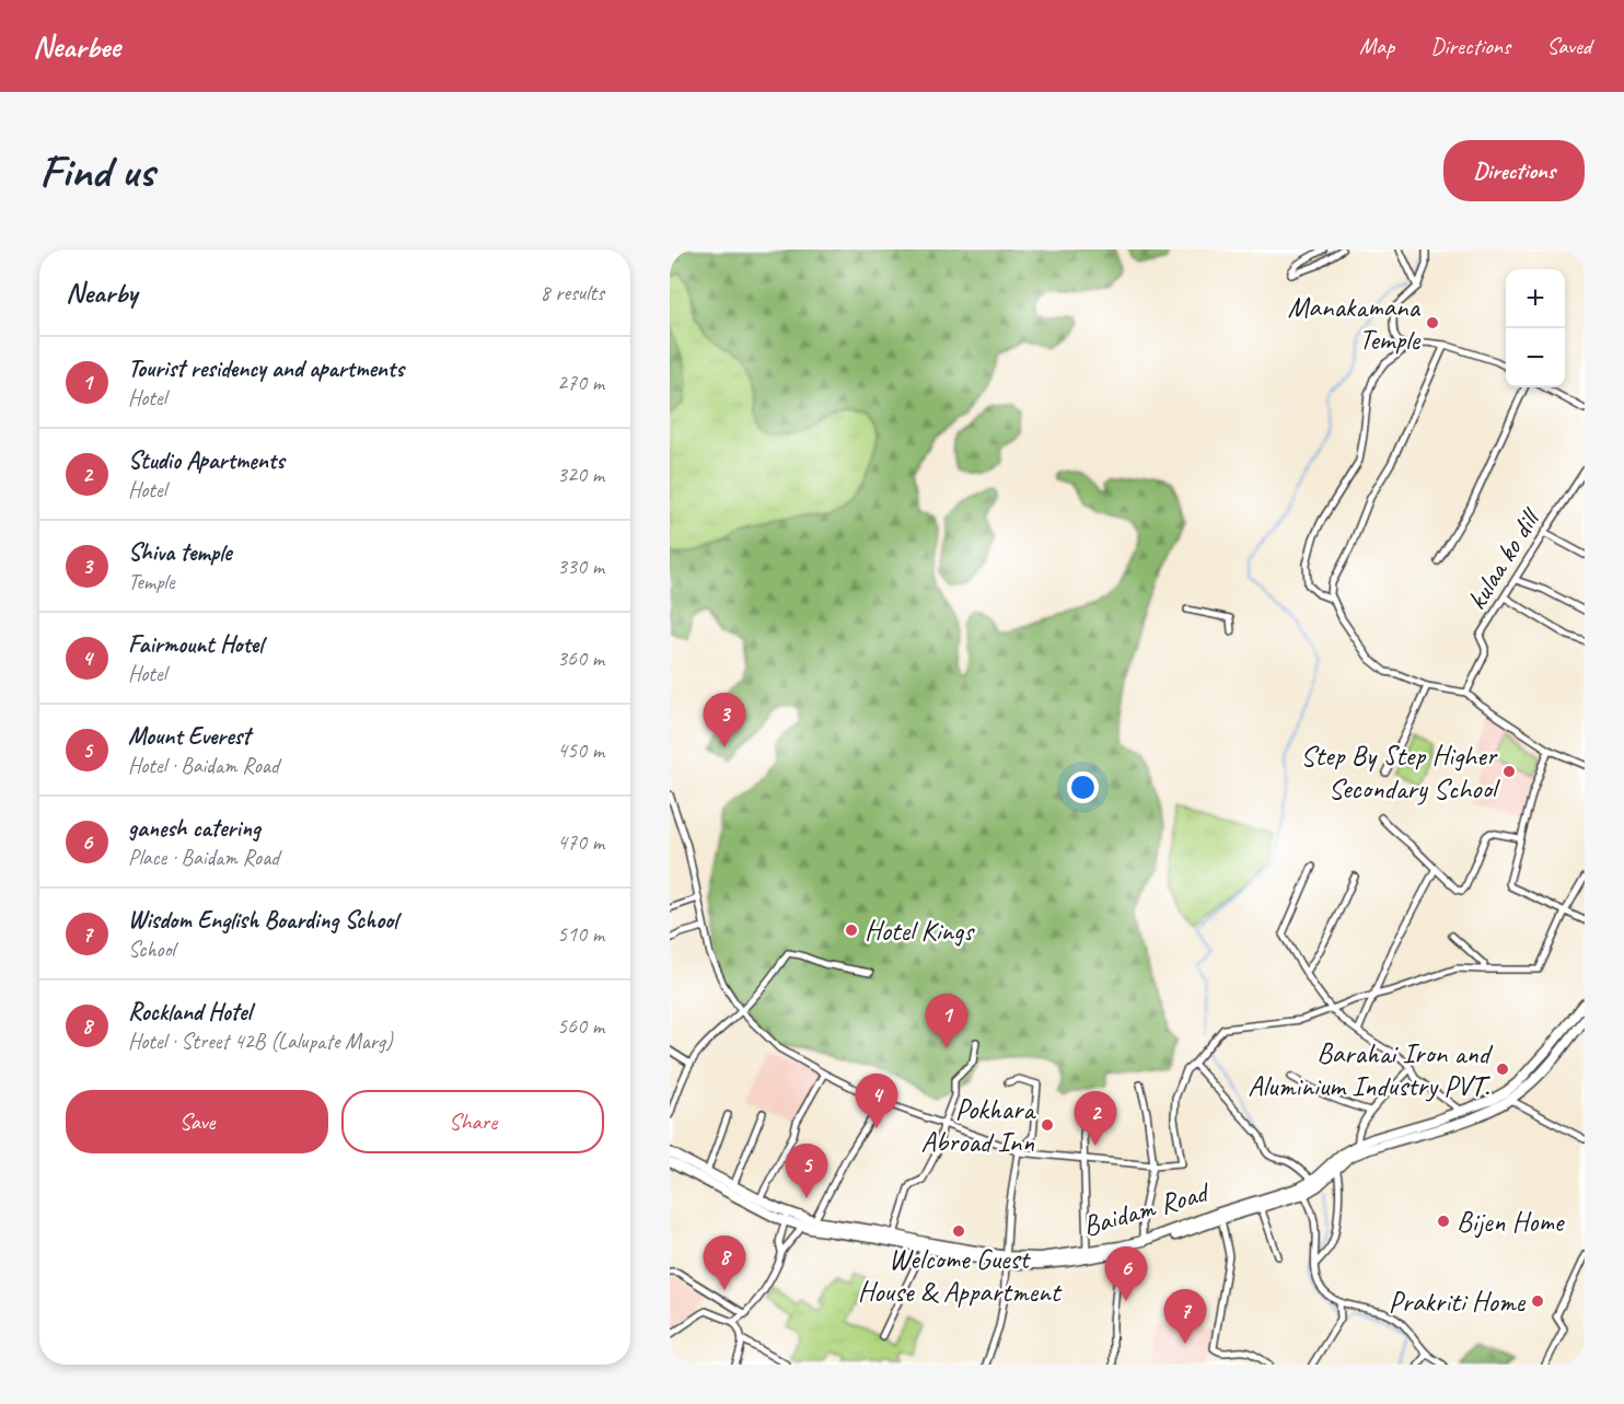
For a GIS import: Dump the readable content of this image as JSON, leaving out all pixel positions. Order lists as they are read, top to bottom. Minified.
{"streets":{"main road":["Baidam Road"],"street":["kulaa ko dill"]},"places":["Manakamana Temple","Step By Step Higher Secondary School","Hotel Kings","Barahai Iron and Aluminium Industry PVT.","Pokhara Abroad Inn","Bijen Home","Welcome Guest House & Appartment","Prakriti Home"],"page":{"header":"Nearbee","nav":["Map","Directions","Saved"],"buttons":["Directions",["Save","Share"]],"title":"Find us","heading":["Nearby","8 results"],"map_buttons":["+","−"],"list":[{"mark":"1","name":"Tourist residency and apartments","note":"Hotel","value":"270 m"},{"mark":"2","name":"Studio Apartments","note":"Hotel","value":"320 m"},{"mark":"3","name":"Shiva temple","note":"Temple","value":"330 m"},{"mark":"4","name":"Fairmount Hotel","note":"Hotel","value":"360 m"},{"mark":"5","name":"Mount Everest","note":"Hotel · Baidam Road","value":"450 m"},{"mark":"6","name":"ganesh catering","note":"Place · Baidam Road","value":"470 m"},{"mark":"7","name":"Wisdom English Boarding School","note":"School","value":"510 m"},{"mark":"8","name":"Rockland Hotel","note":"Hotel · Street 42B (Lalupate Marg)","value":"560 m"}],"pins":["3","1","4","2","5","8","6","7"]}}
